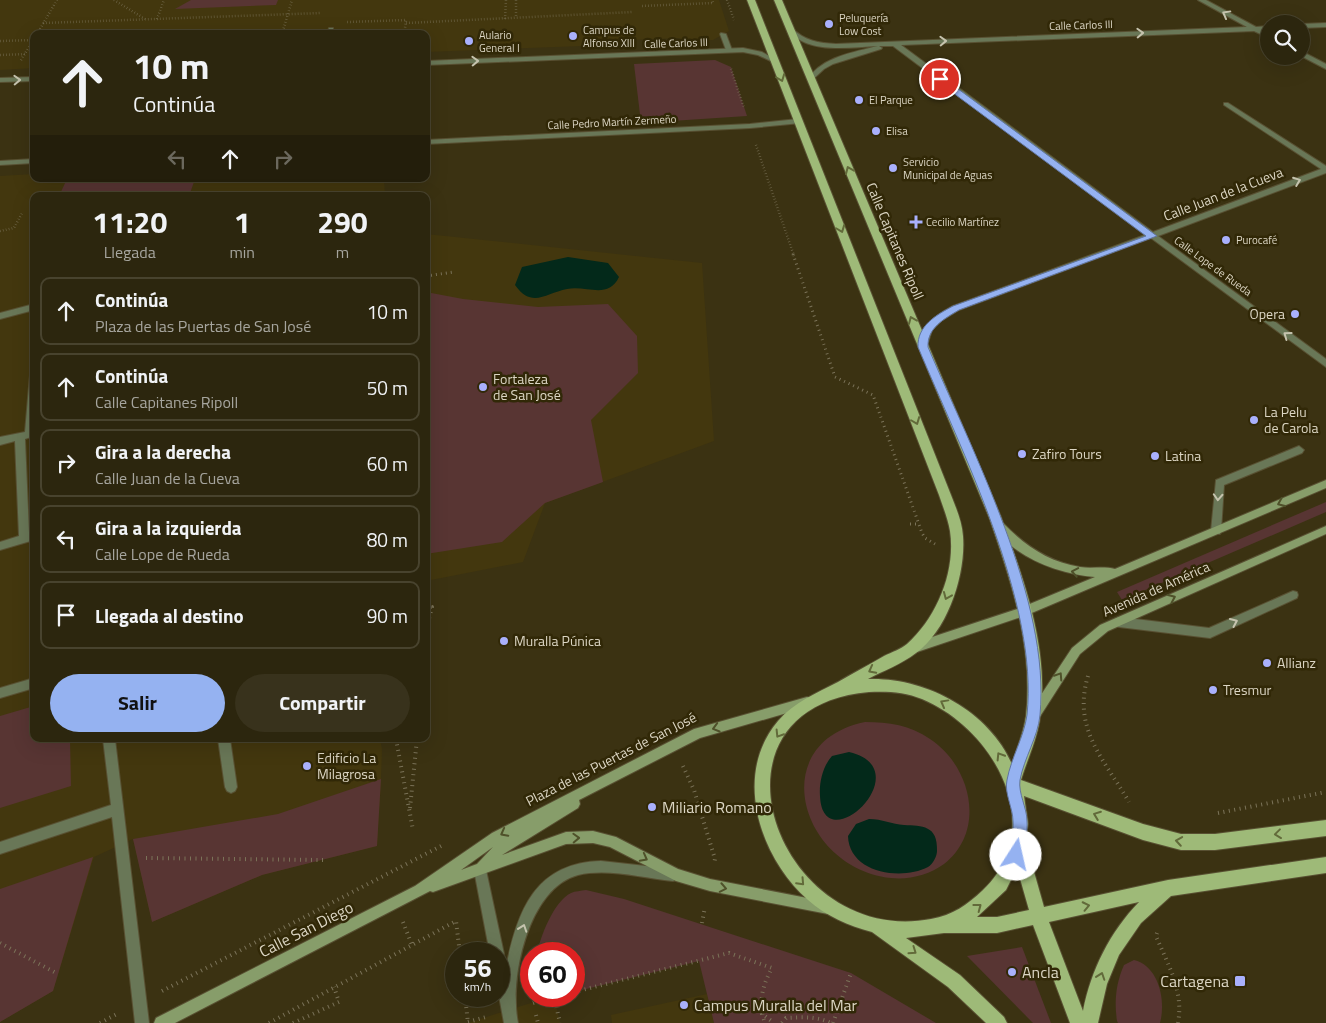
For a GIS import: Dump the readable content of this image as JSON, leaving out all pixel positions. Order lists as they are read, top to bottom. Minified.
{"streets":{"main road":["Calle Capitanes Ripoll","Plaza de las Puertas de San José"],"street":["Calle Carlos III","Calle Pedro Martín Zermeño","Calle Juan de la Cueva","Calle Lope de Rueda","Avenida de América","Calle San Diego"]},"crossings":[["Calle Carlos III","Calle Capitanes Ripoll"],["Calle Carlos III","Calle Lope de Rueda"],["Calle Pedro Martín Zermeño","Plaza de las Puertas de San José"],["Calle Juan de la Cueva","Calle Capitanes Ripoll"],["Calle Juan de la Cueva","Calle Lope de Rueda"],["Calle Capitanes Ripoll","Avenida de América"],["Calle Capitanes Ripoll","Plaza de las Puertas de San José"],["Avenida de América","Plaza de las Puertas de San José"],["Plaza de las Puertas de San José","Calle San Diego"]],"one_way":["Calle Carlos III","Calle Juan de la Cueva","Calle Capitanes Ripoll","Calle Lope de Rueda"],"places":{"other":["Peluquería Low Cost","Campus de Alfonso XIII","Aulario General I","El Parque","Elisa","Servicio Municipal de Aguas","Purocafé","Opera","Fortaleza de San José","La Pelu de Carola","Zafiro Tours","Latina","Muralla Púnica","Allianz","Tresmur","Edificio La Milagrosa","Miliario Romano","Ancla","Campus Muralla del Mar"],"health":["Cecilio Martínez"],"transit":["Cartagena"]},"page":{"turn":["10 m","Continúa"],"eta":["11:20","Llegada","1","min","290","m"],"list":[{"name":"Continúa","note":"Plaza de las Puertas de San José","value":"10 m"},{"name":"Continúa","note":"Calle Capitanes Ripoll","value":"50 m"},{"name":"Gira a la derecha","note":"Calle Juan de la Cueva","value":"60 m"},{"name":"Gira a la izquierda","note":"Calle Lope de Rueda","value":"80 m"},{"name":"Llegada al destino","value":"90 m"}],"buttons":["Salir","Compartir"],"speed":"56 km/h","limit":"60"}}
